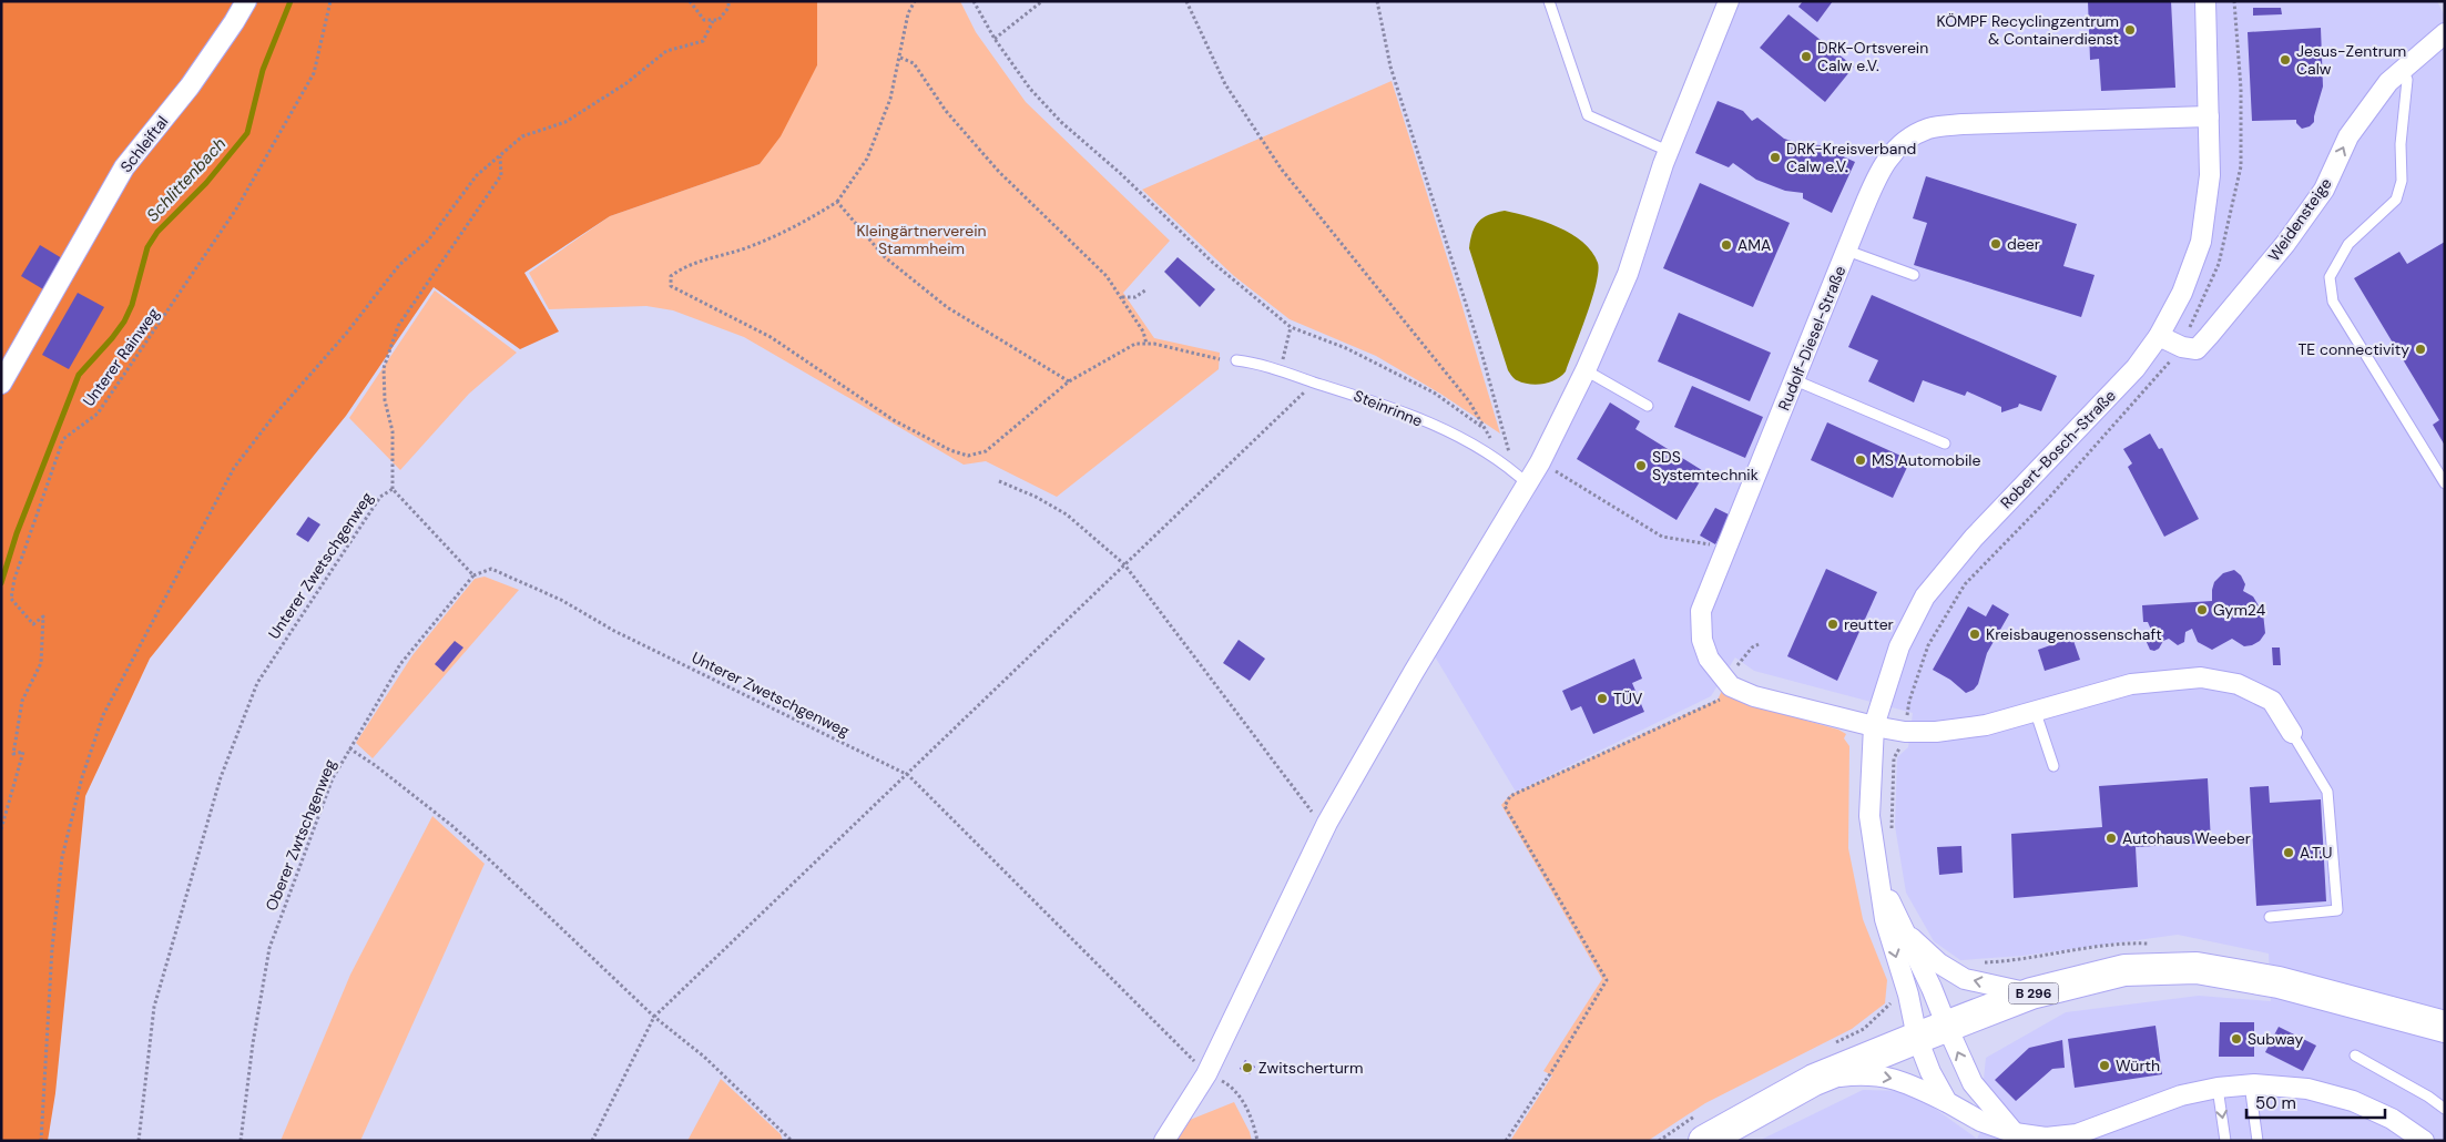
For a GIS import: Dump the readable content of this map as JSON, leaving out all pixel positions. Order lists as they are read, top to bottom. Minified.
{"streets":{"main road":["B 296"],"street":["Schleiftal","Weidensteige","Rudolf-Diesel-Straße","Robert-Bosch-Straße"],"lane":["Steinrinne"],"path":["Unterer Rainweg","Unterer Zwetschgenweg","Oberer Zwtschgenweg"]},"crossings":[["Rudolf-Diesel-Straße","Robert-Bosch-Straße"],["Robert-Bosch-Straße","B 296"],["Unterer Zwetschgenweg","Oberer Zwtschgenweg"]],"one_way":["Weidensteige"],"water":["Schlittenbach"],"parks":["Kleingärtnerverein Stammheim"],"places":["KÖMPF Recyclingzentrum & Containerdienst","DRK-Ortsverein Calw e.V.","Jesus-Zentrum Calw","DRK-Kreisverband Calw e.V.","deer","AMA","TE connectivity","MS Automobile","SDS Systemtechnik","Gym24","reutter","Kreisbaugenossenschaft","TÜV","Autohaus Weeber","A.T.U","Subway","Würth","Zwitscherturm"],"scale_bar":"50 m"}
